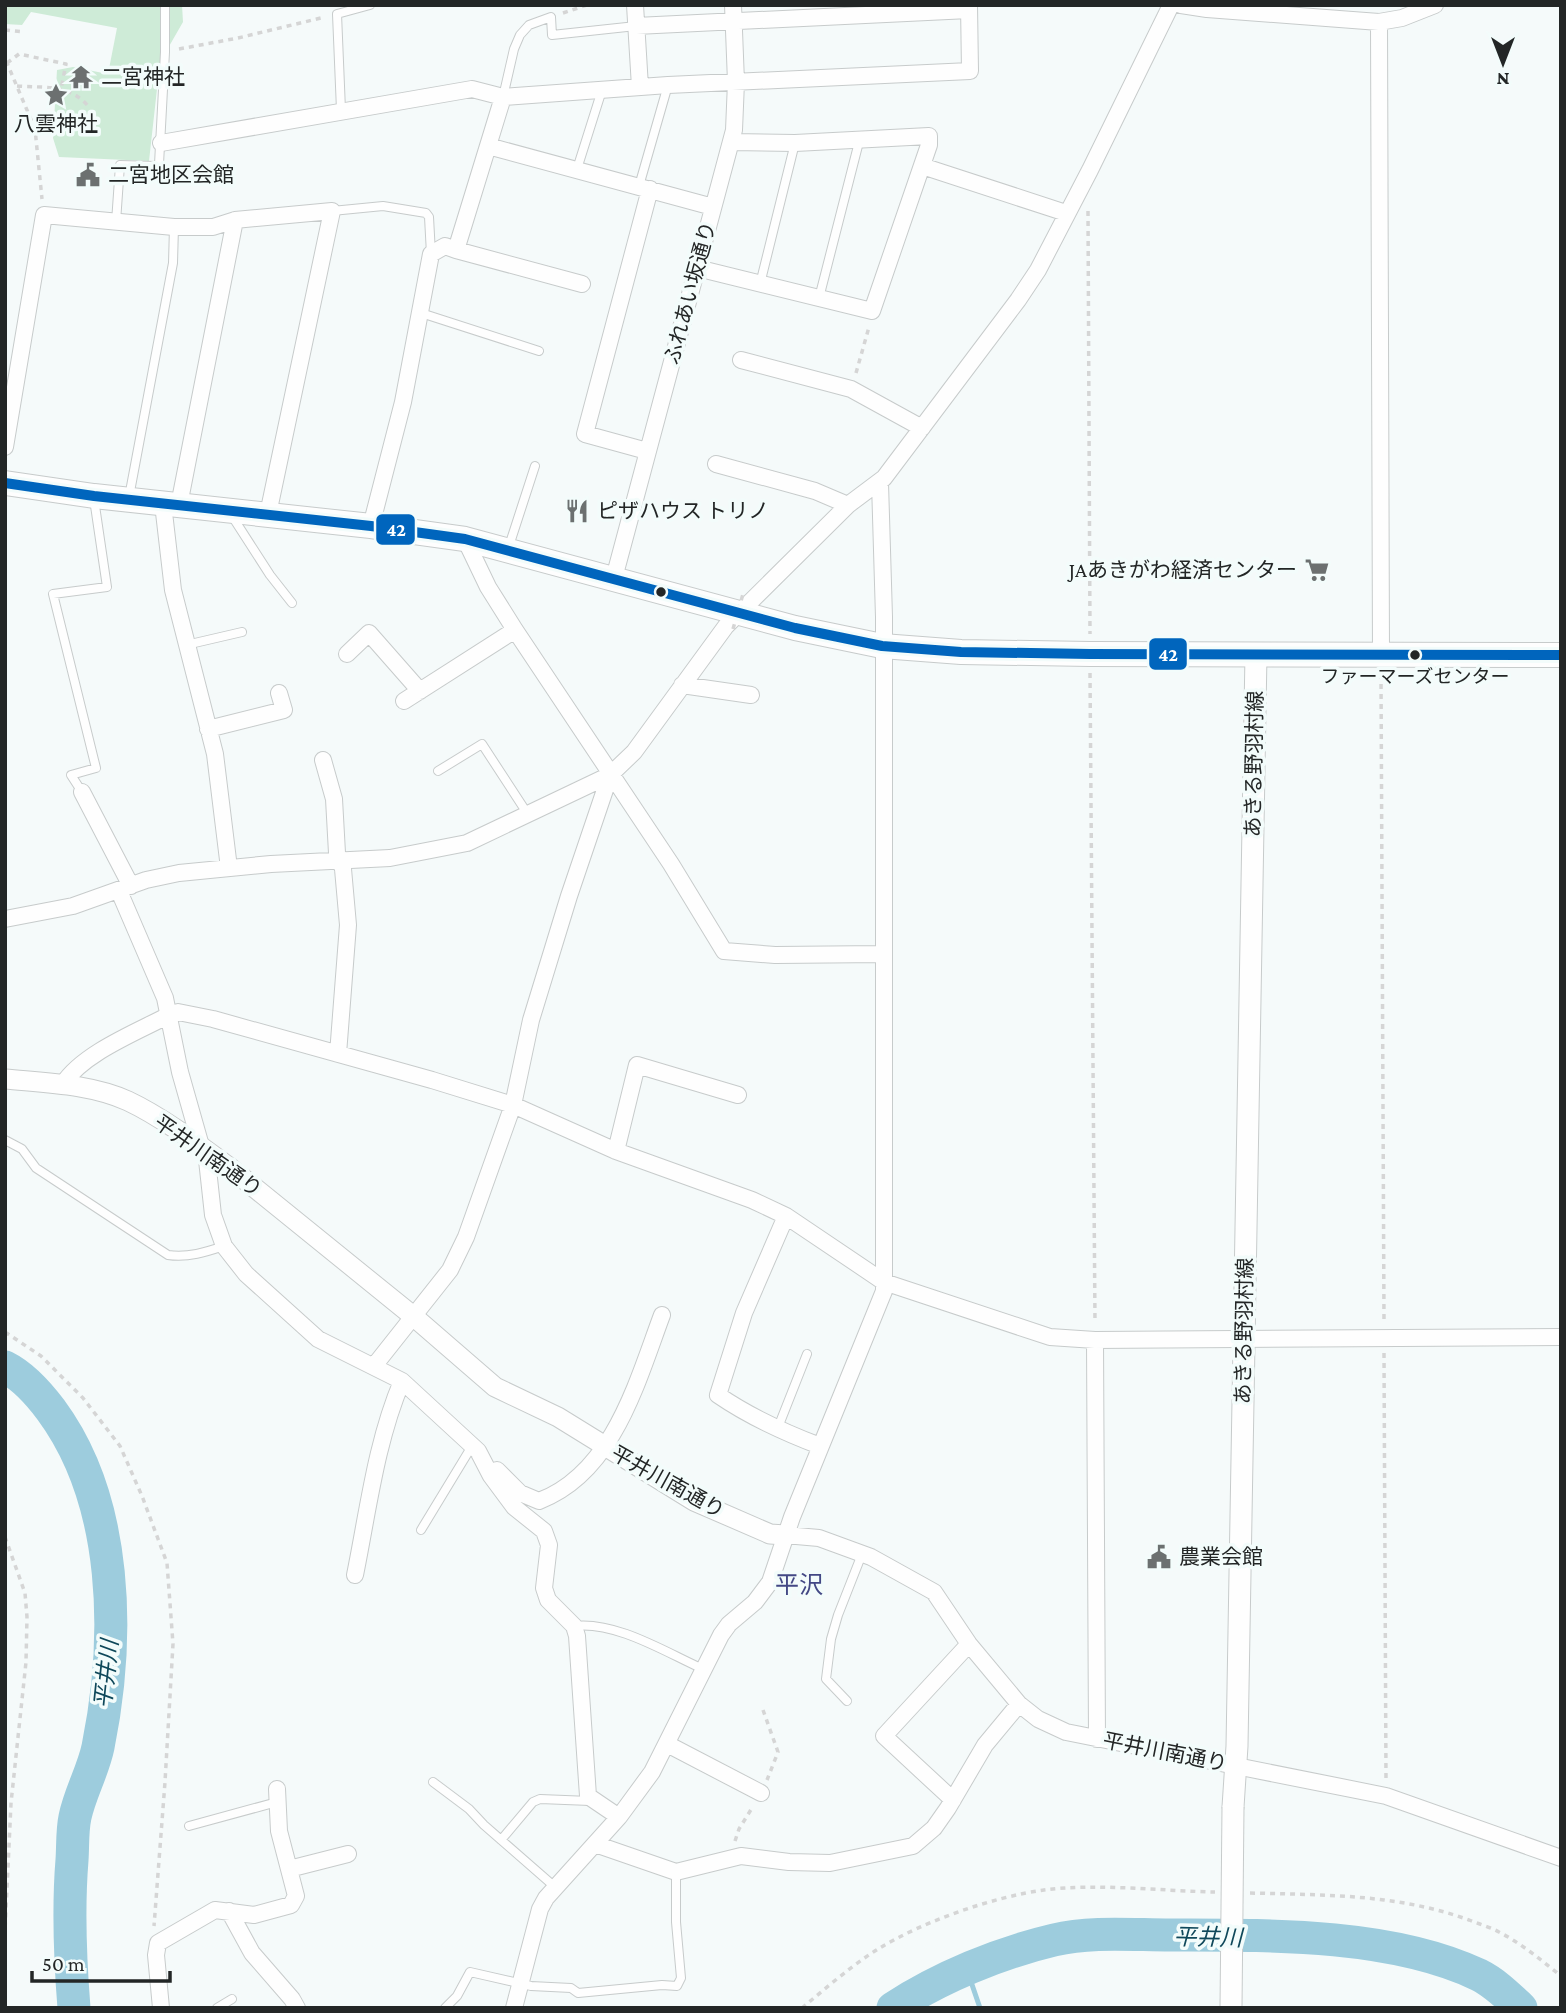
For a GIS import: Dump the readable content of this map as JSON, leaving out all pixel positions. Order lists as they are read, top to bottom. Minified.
{"streets":{"main road":["あきる野羽村線"],"street":["ふれあい坂通り","平井川南通り"]},"crossings":[["あきる野羽村線","平井川南通り"]],"districts":["平沢"],"water":["平井川"],"places":{"temple":["二宮神社"],"place":["八雲神社"],"public building":["二宮地区会館","農業会館"],"restaurant":["ピザハウス トリノ"],"supermarket":["JAあきがわ経済センター"],"other":["ファーマーズセンター"]},"lines":["transit line 42"],"scale_bar":"50 m","north":"bottom"}
